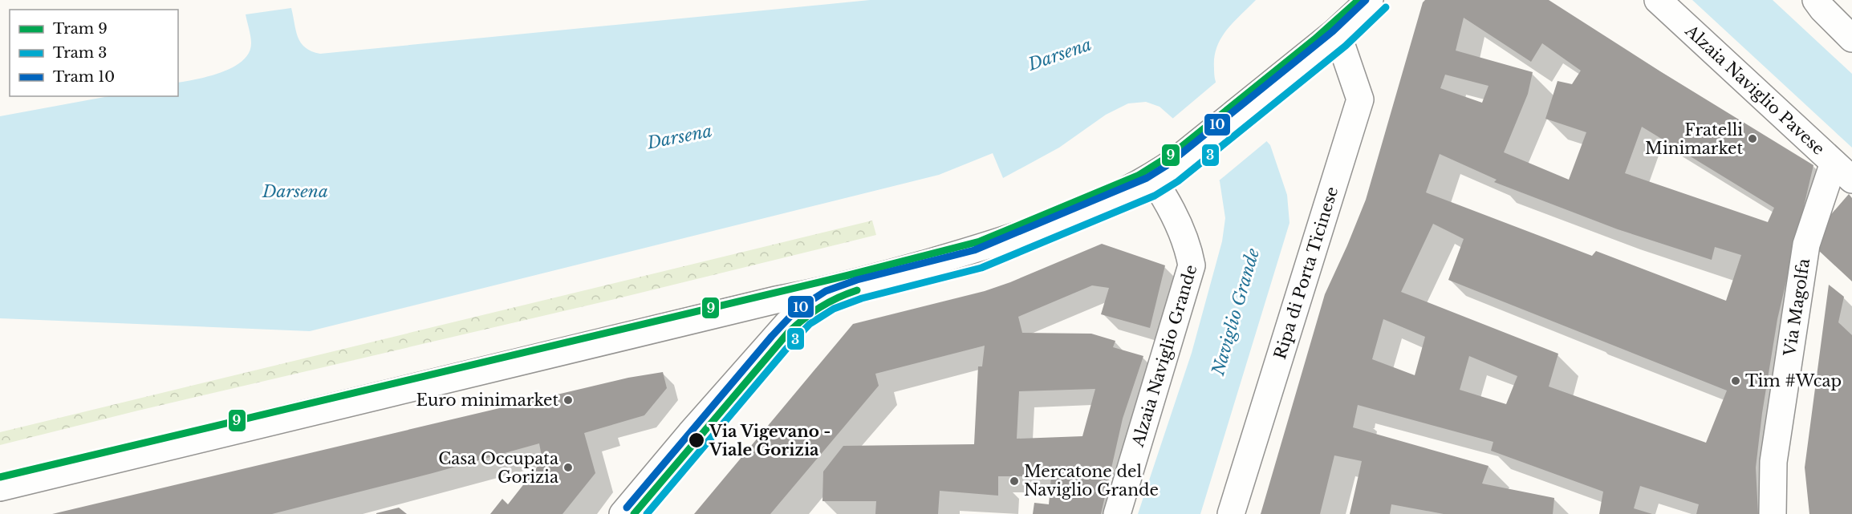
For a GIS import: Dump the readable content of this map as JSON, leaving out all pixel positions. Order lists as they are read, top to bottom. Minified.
{"streets":{"street":["Alzaia Naviglio Pavese","Ripa di Porta Ticinese","Via Magolfa","Alzaia Naviglio Grande"]},"crossings":[["Alzaia Naviglio Pavese","Via Magolfa"]],"water":["Darsena","Naviglio Grande"],"places":["Fratelli Minimarket","Tim #Wcap","Euro minimarket","Via Vigevano - Viale Gorizia","Casa Occupata Gorizia","Mercatone del Naviglio Grande"],"lines":["tram line 9","tram line 10","tram line 3"],"legend":["Tram 9","Tram 3","Tram 10"]}
